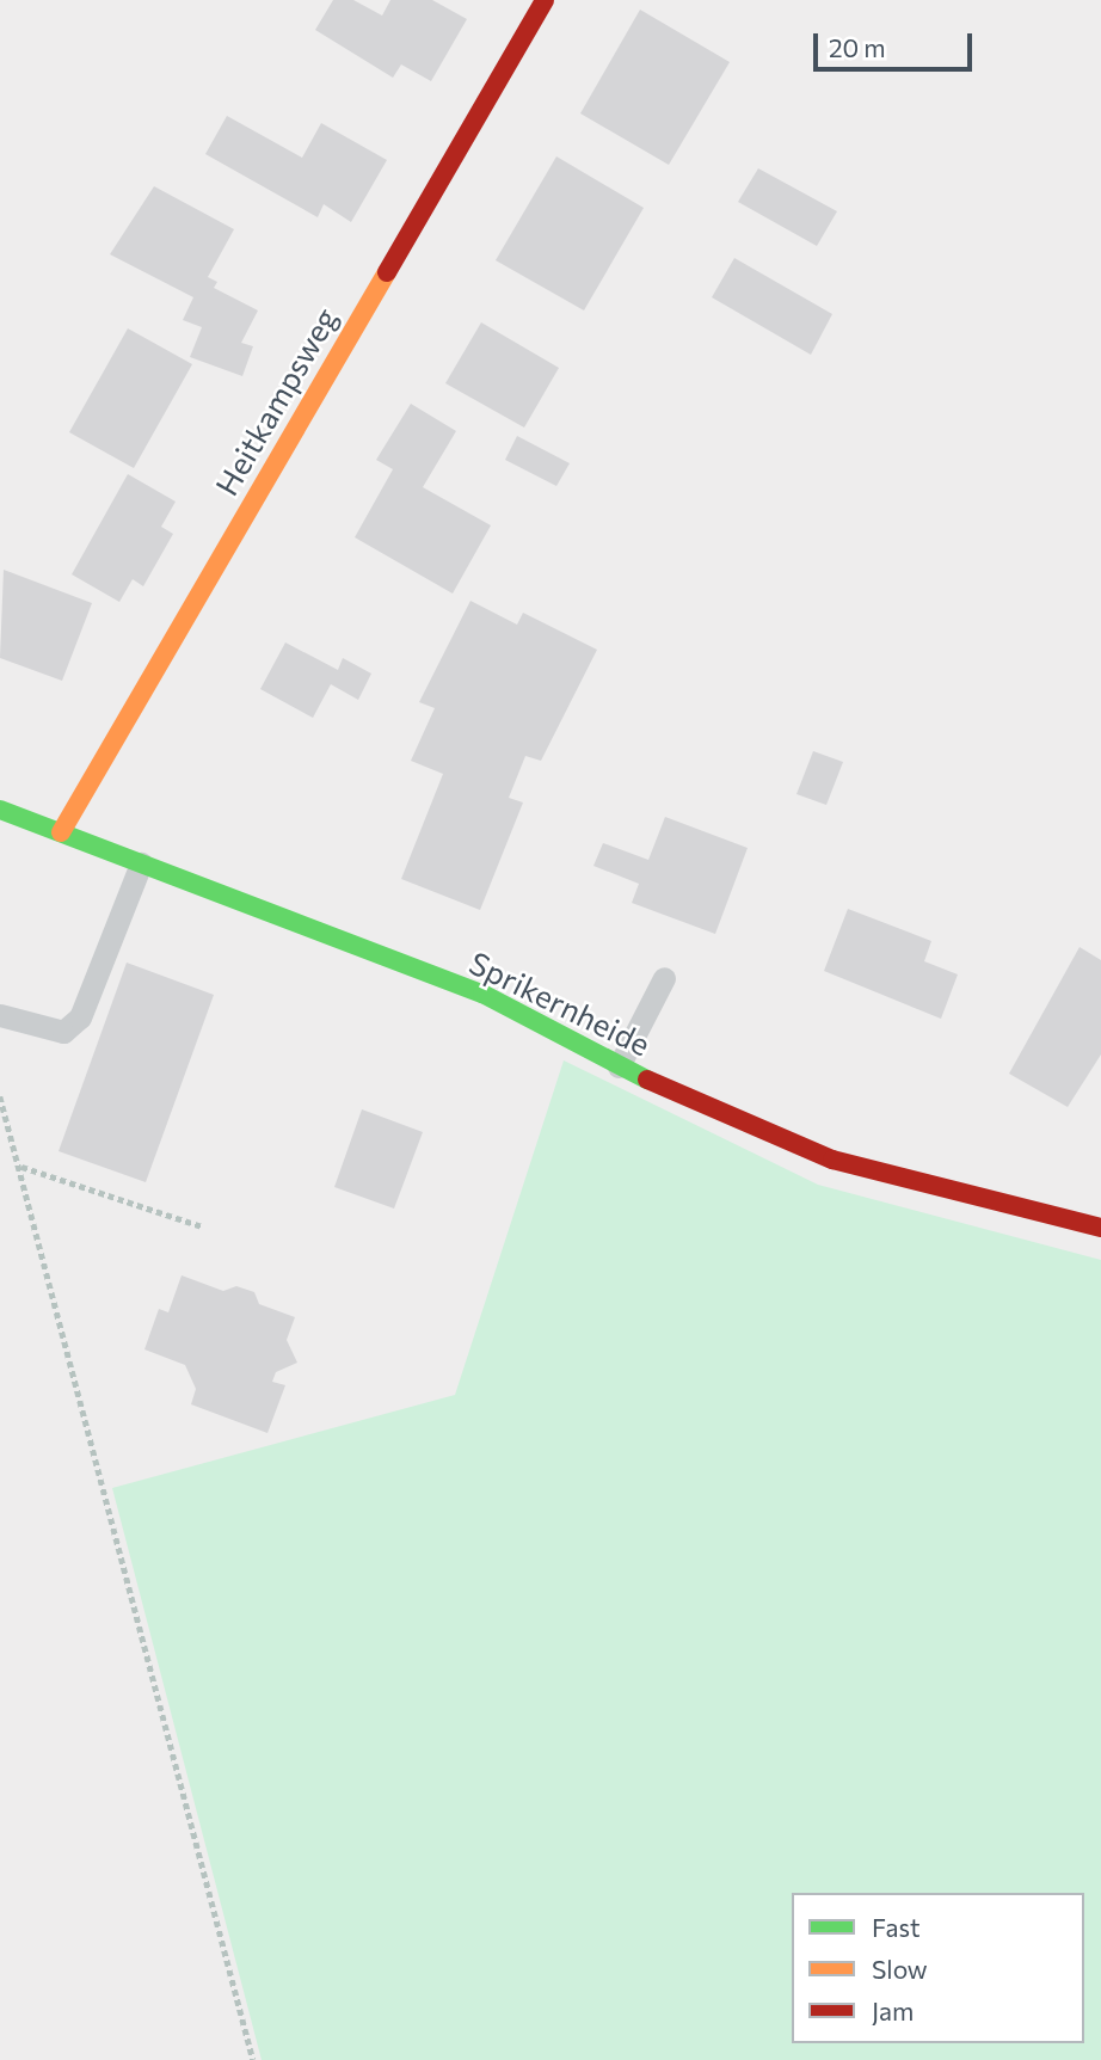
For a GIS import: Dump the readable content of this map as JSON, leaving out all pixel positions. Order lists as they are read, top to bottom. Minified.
{"streets":{"main road":["Heitkampsweg","Sprikernheide"]},"crossings":[["Heitkampsweg","Sprikernheide"]],"legend":["Fast","Slow","Jam"],"scale_bar":"20 m"}
